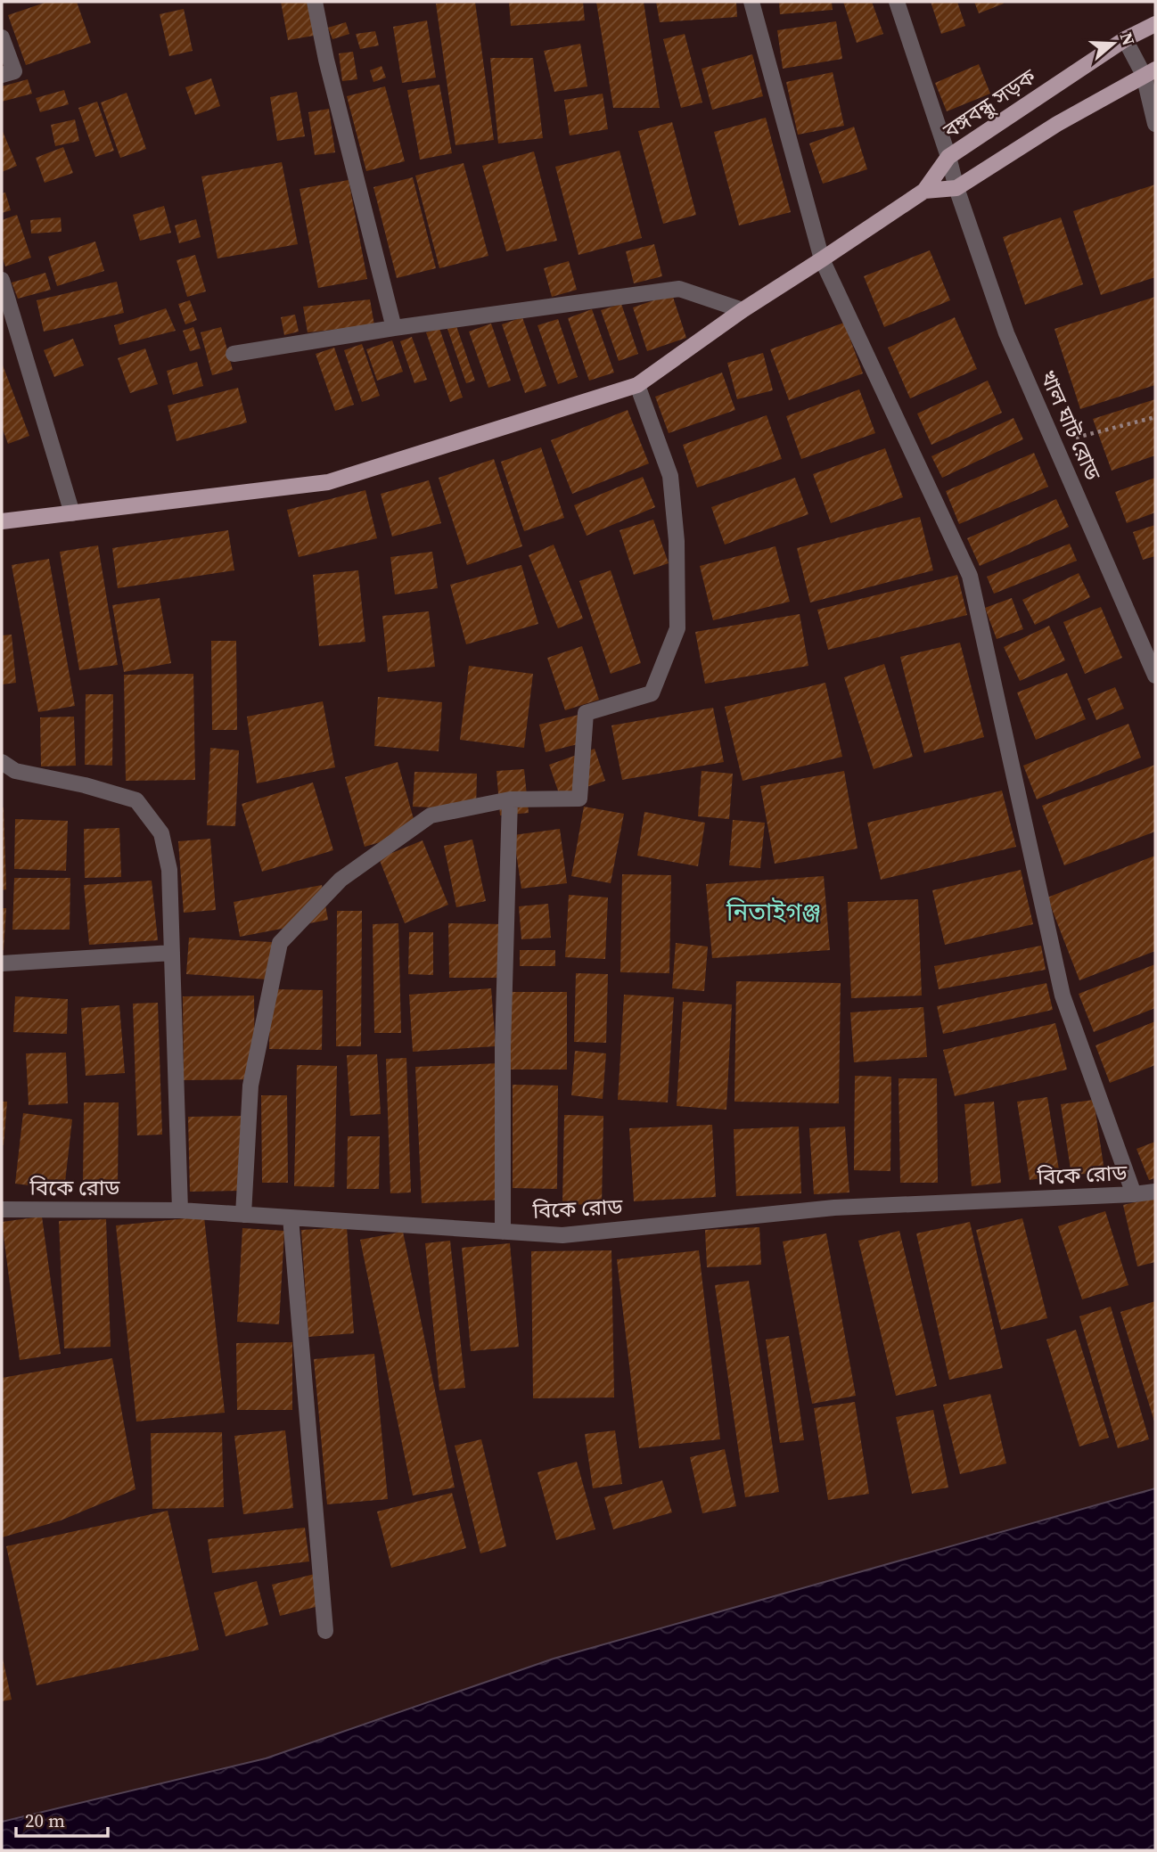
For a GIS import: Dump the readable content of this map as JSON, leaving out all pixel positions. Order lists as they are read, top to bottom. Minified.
{"streets":{"main road":["বঙ্গবন্ধু সড়ক"],"street":["খাল ঘাট রোড","বিকে রোড"]},"crossings":[["বঙ্গবন্ধু সড়ক","খাল ঘাট রোড"]],"districts":["নিতাইগঞ্জ"],"scale_bar":"20 m","north":"right"}
